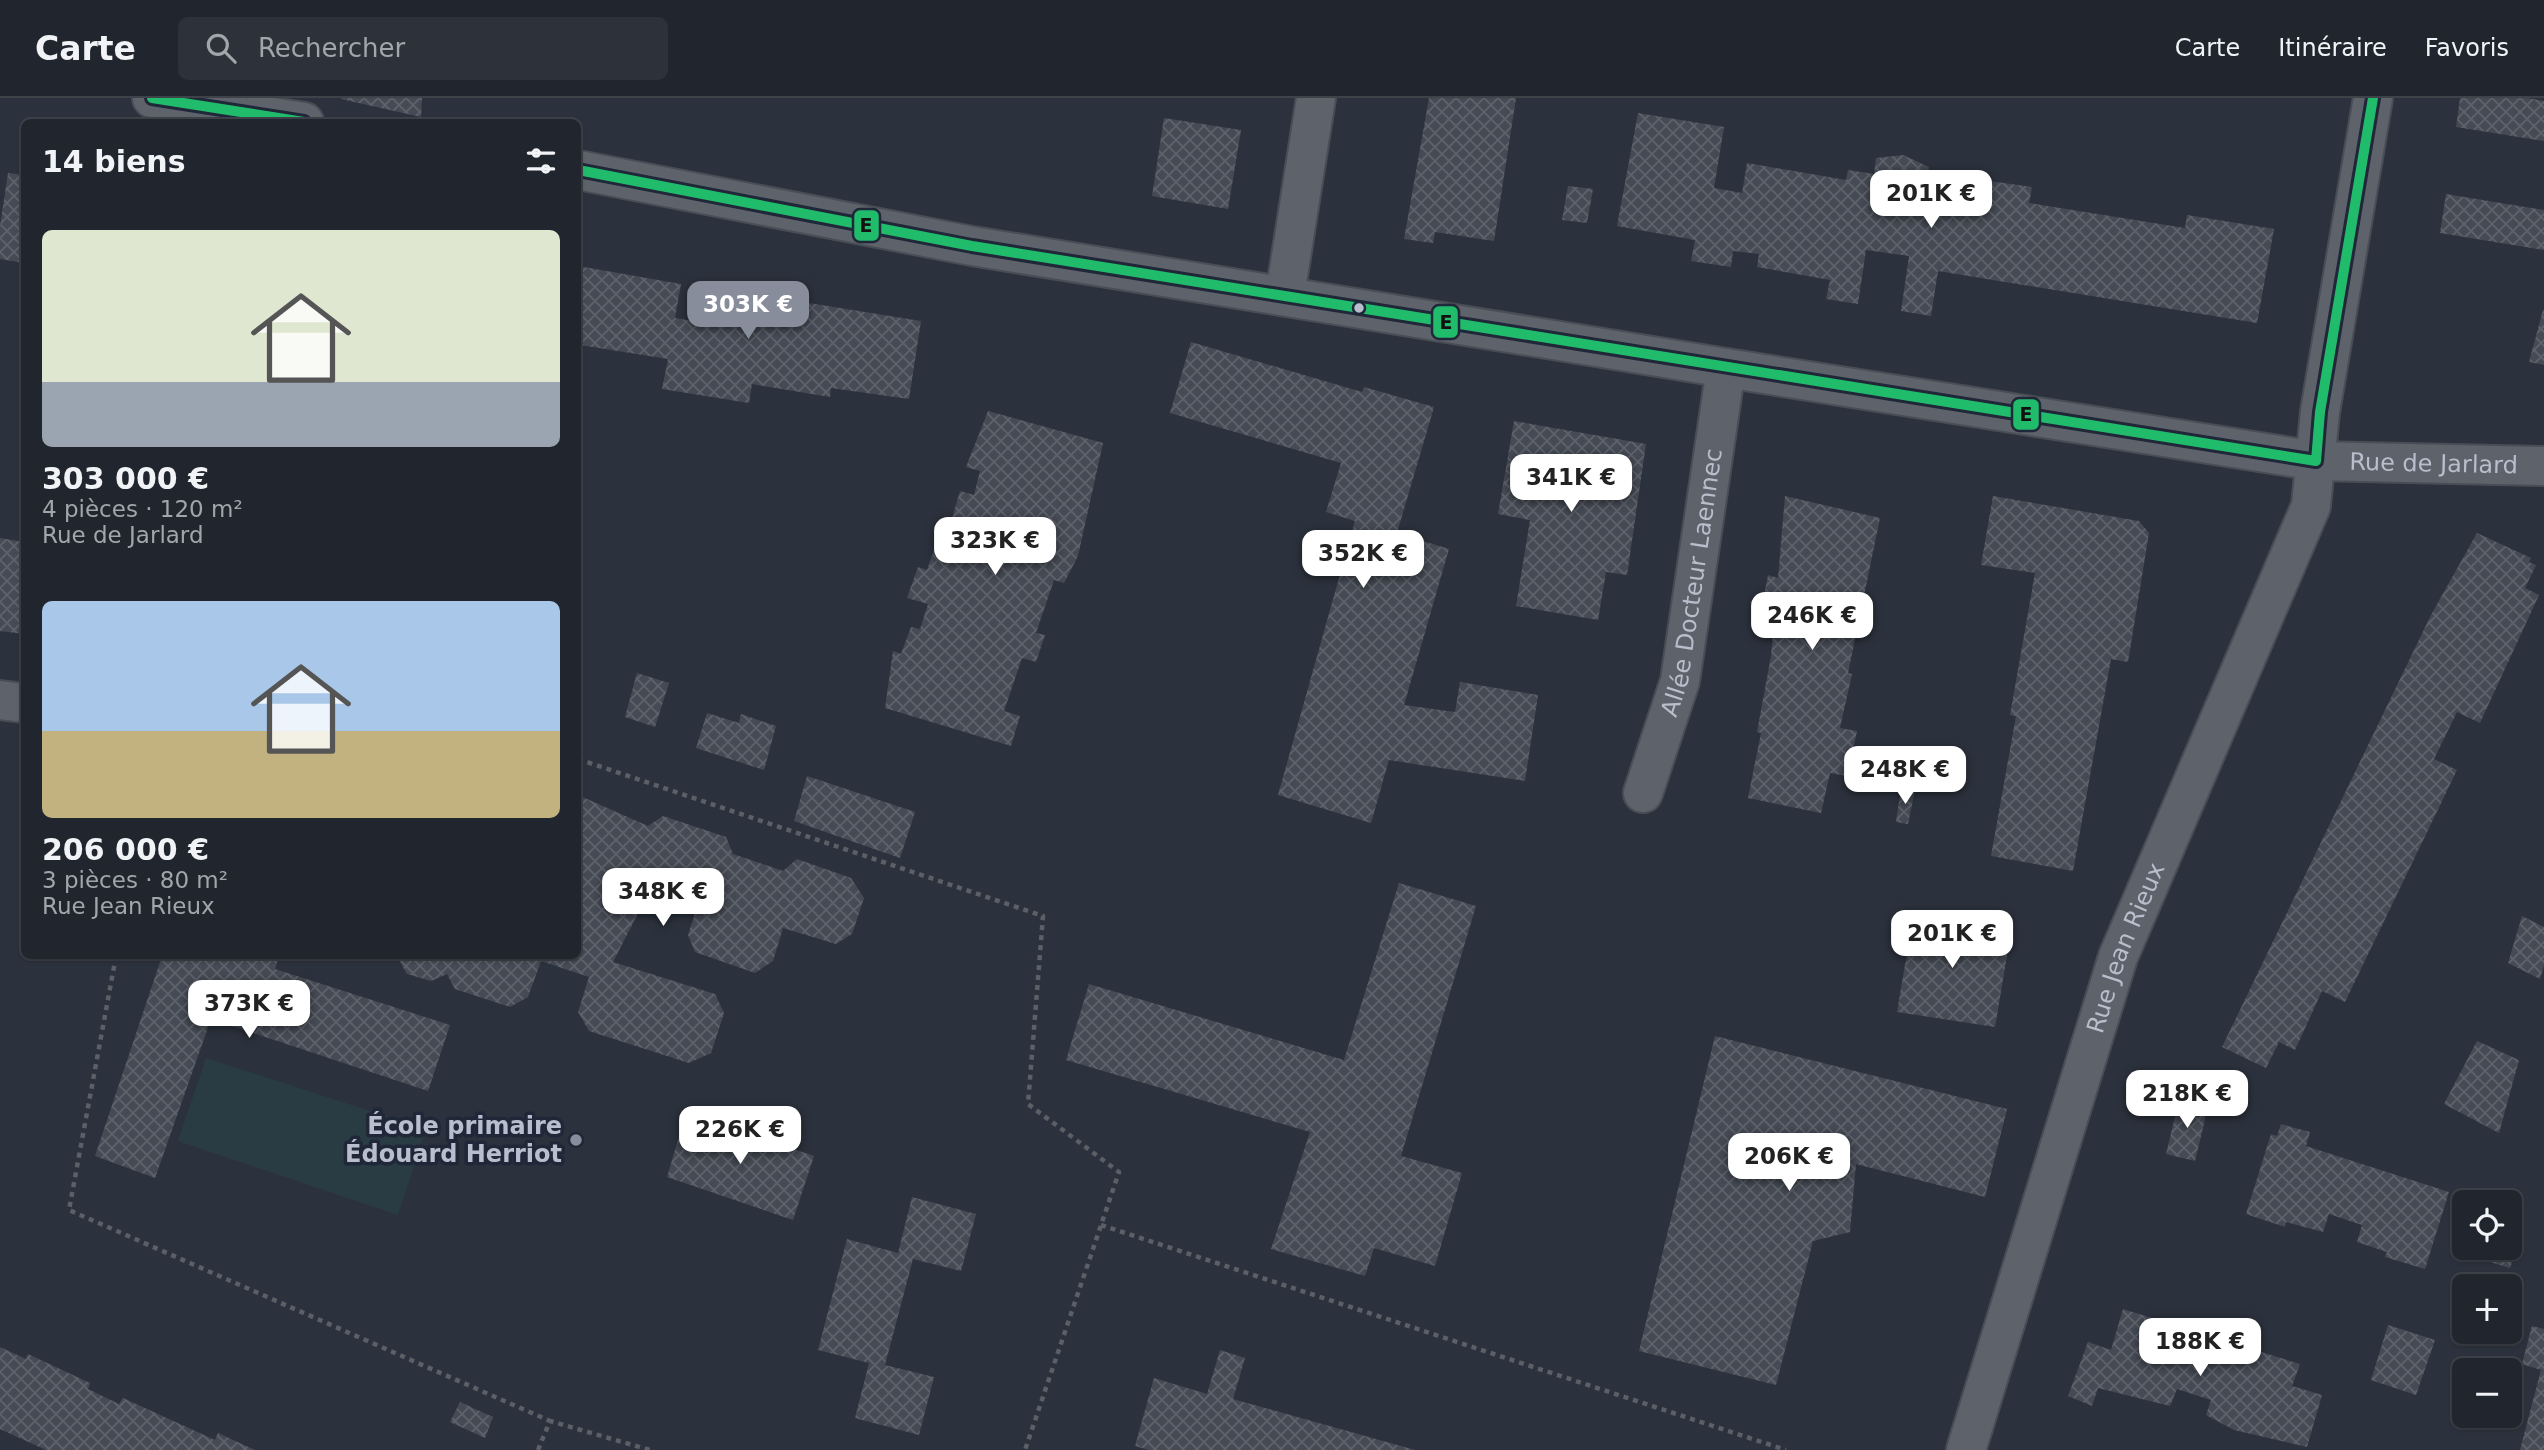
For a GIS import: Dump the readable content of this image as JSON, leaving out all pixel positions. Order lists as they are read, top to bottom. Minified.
{"streets":{"street":["Rue de Jarlard","Allée Docteur Laennec","Rue Jean Rieux"]},"crossings":[["Rue de Jarlard","Allée Docteur Laennec"],["Rue de Jarlard","Rue Jean Rieux"]],"places":["École primaire Édouard Herriot"],"lines":["transit line E"],"page":{"header":"Carte","search":"Rechercher","nav":["Carte","Itinéraire","Favoris"],"heading":"14 biens","price":["201K €","303K €","341K €","323K €","352K €","246K €","248K €","348K €","201K €","373K €","218K €","226K €","206K €","188K €"],"list":[{"name":"303 000 €","note":"4 pièces · 120 m² · Rue de Jarlard"},{"name":"206 000 €","note":"3 pièces · 80 m² · Rue Jean Rieux"}],"map_buttons":["+","−"]}}
